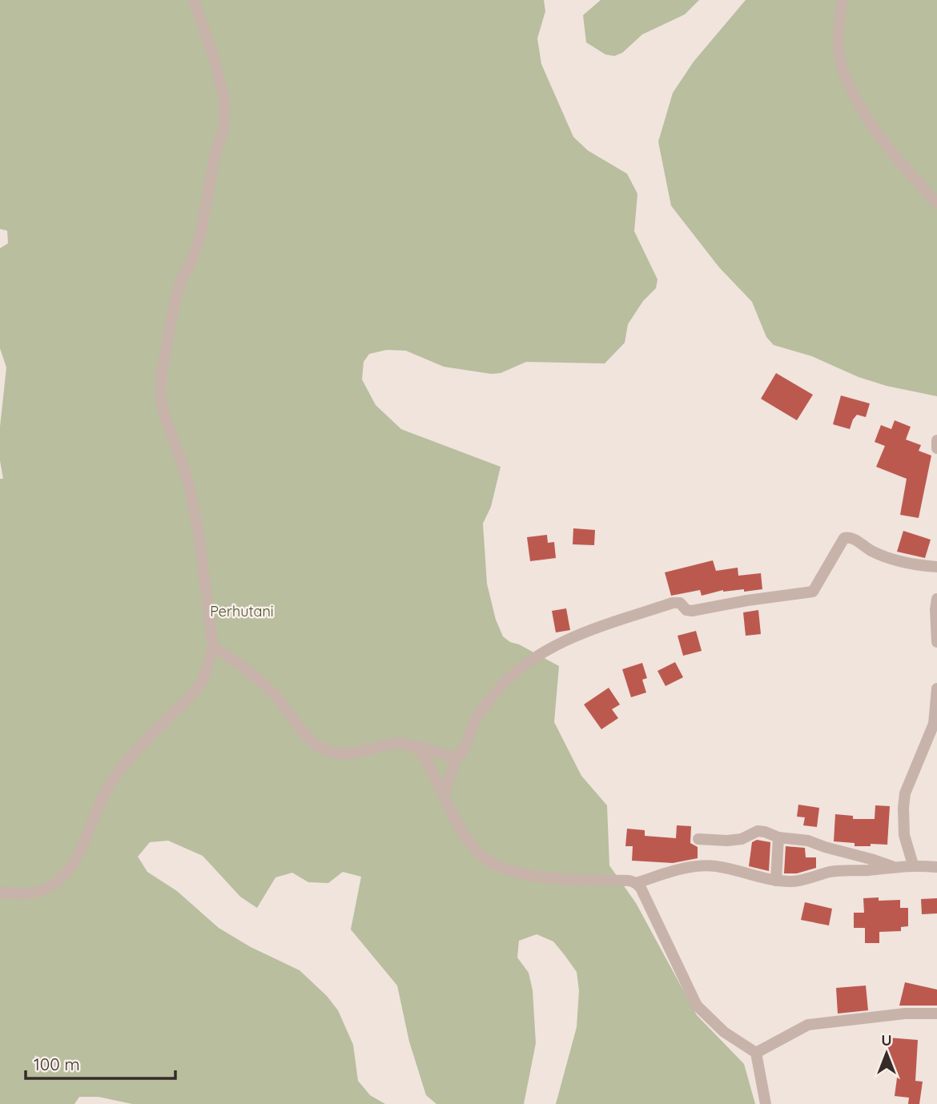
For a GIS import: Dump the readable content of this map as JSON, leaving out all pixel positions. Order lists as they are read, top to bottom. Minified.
{"parks":["Perhutani"],"scale_bar":"100 m","north":"top"}
